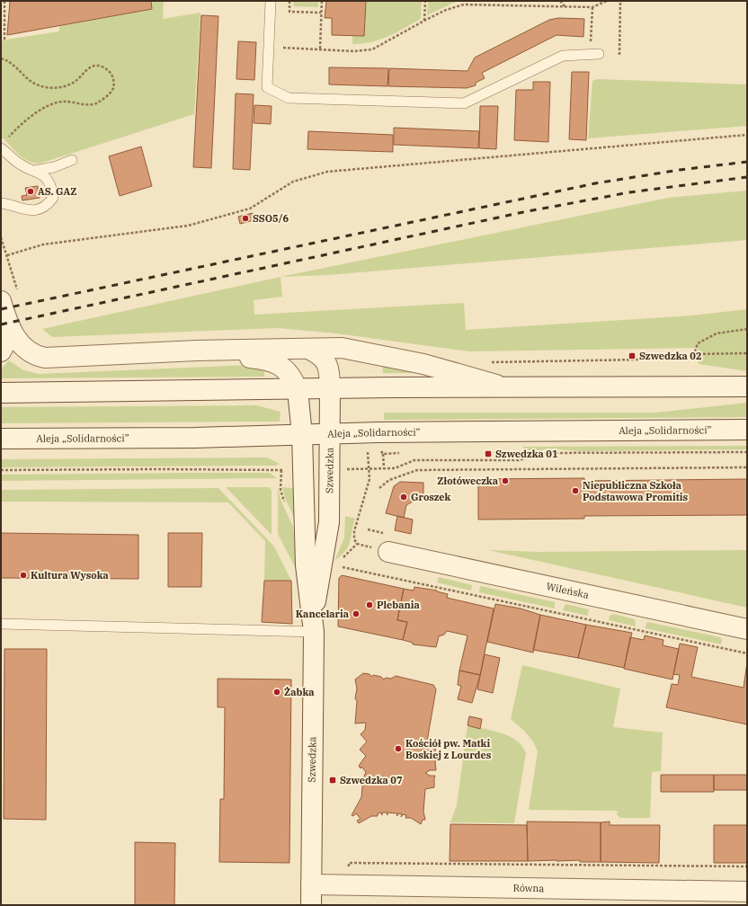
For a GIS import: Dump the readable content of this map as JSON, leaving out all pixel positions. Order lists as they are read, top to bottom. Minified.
{"streets":{"street":["Aleja „Solidarności”","Szwedzka","Wileńska","Równa"]},"crossings":[["Aleja „Solidarności”","Szwedzka"],["Szwedzka","Równa"]],"places":{"other":["AS. GAZ","SSO5/6","Złotóweczka","Niepubliczna Szkoła Podstawowa Promitis","Groszek","Kultura Wysoka","Plebania","Kancelaria","Żabka","Kościół pw. Matki Boskiej z Lourdes"],"transit":["Szwedzka 02","Szwedzka 01","Szwedzka 07"]}}
